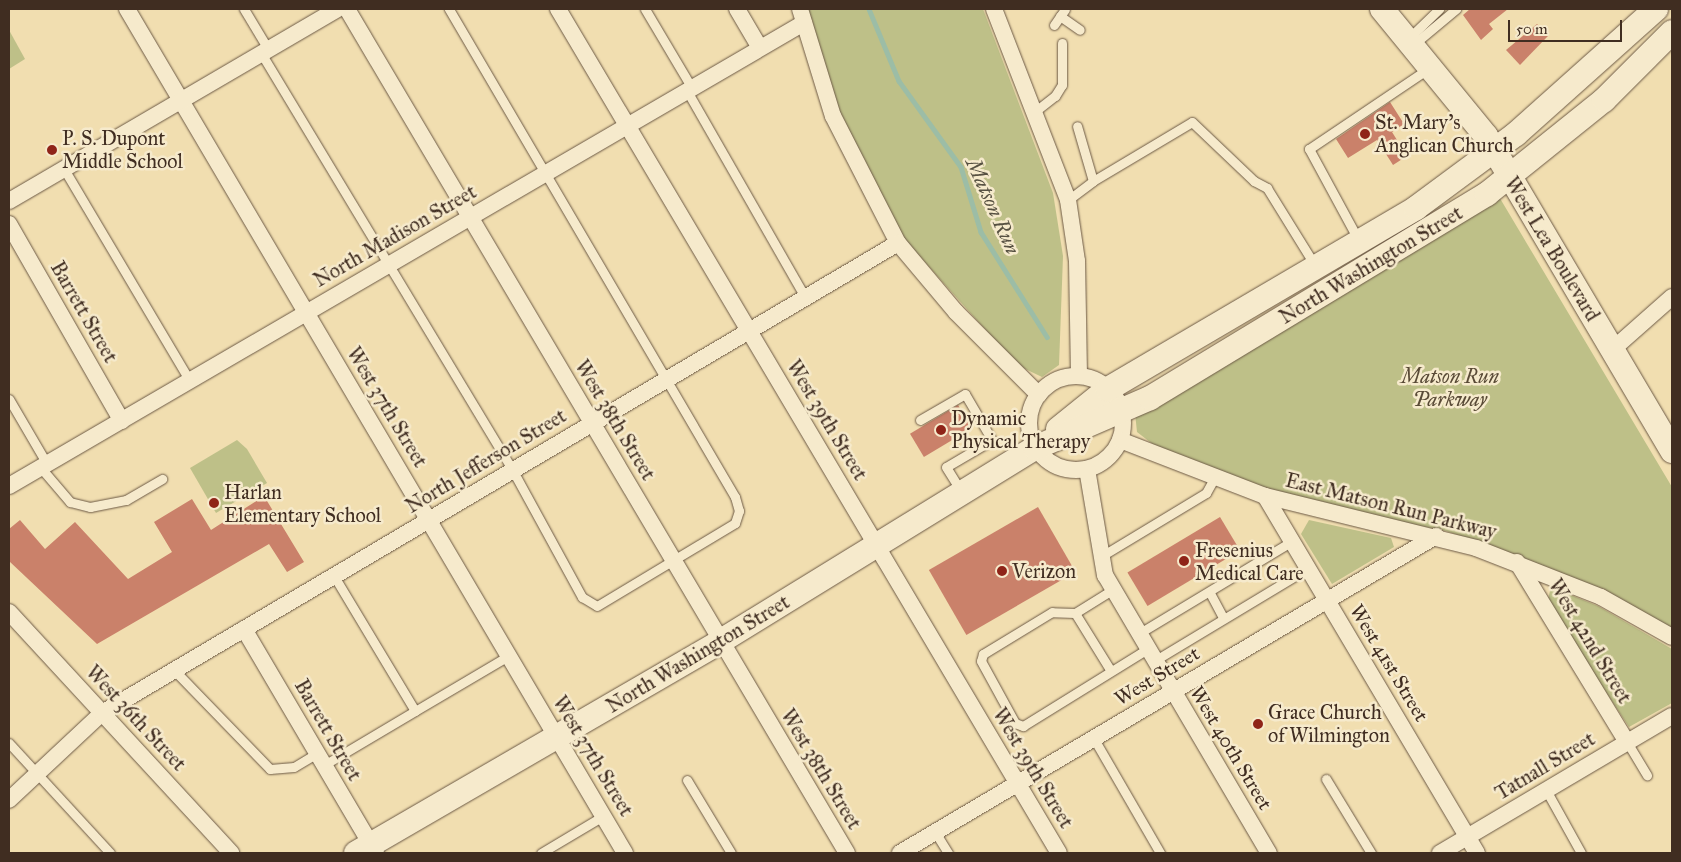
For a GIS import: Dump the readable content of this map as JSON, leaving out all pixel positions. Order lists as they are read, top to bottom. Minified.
{"streets":{"main road":["West Lea Boulevard","North Washington Street"],"street":["North Madison Street","Barrett Street","West 37th Street","West 38th Street","West 39th Street","North Jefferson Street","East Matson Run Parkway","West 42nd Street","West 41st Street","West Street","West 36th Street","West 40th Street","Tatnall Street"]},"crossings":[["North Madison Street","Barrett Street"],["North Madison Street","West 37th Street"],["North Madison Street","West 38th Street"],["North Madison Street","West 39th Street"],["West Lea Boulevard","North Washington Street"],["North Washington Street","Barrett Street"],["North Washington Street","West 37th Street"],["North Washington Street","West 38th Street"],["North Washington Street","West 39th Street"],["Barrett Street","North Jefferson Street"],["West 37th Street","North Jefferson Street"],["West 38th Street","North Jefferson Street"],["West 39th Street","North Jefferson Street"],["West 39th Street","West Street"],["North Jefferson Street","West 36th Street"],["East Matson Run Parkway","West 42nd Street"],["East Matson Run Parkway","West 41st Street"],["East Matson Run Parkway","West Street"],["West 42nd Street","Tatnall Street"],["West 41st Street","West Street"],["West 41st Street","Tatnall Street"],["West Street","West 40th Street"]],"water":["Matson Run"],"parks":["Matson Run Parkway"],"places":["St. Mary’s Anglican Church","P. S. Dupont Middle School","Dynamic Physical Therapy","Harlan Elementary School","Fresenius Medical Care","Verizon","Grace Church of Wilmington"],"scale_bar":"50 m"}
